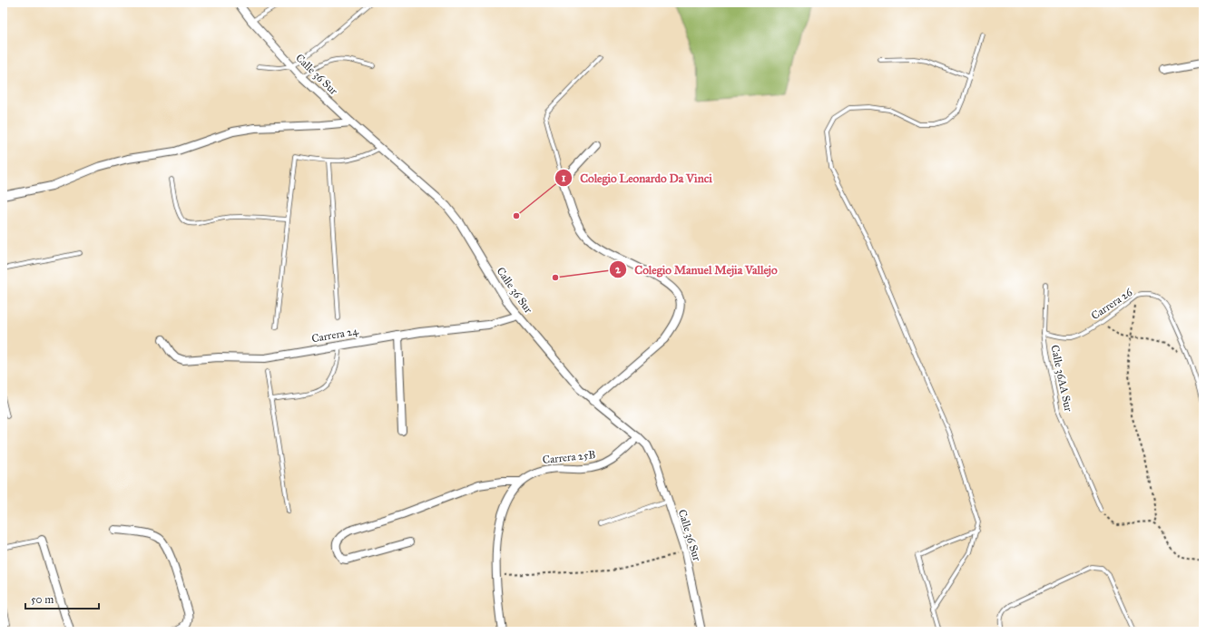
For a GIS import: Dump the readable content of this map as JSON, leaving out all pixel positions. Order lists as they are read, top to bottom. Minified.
{"streets":{"street":["Calle 36 Sur","Carrera 24","Carrera 25B"],"lane":["Carrera 26","Calle 36AA Sur"]},"crossings":[["Calle 36 Sur","Carrera 24"],["Calle 36 Sur","Carrera 25B"],["Carrera 26","Calle 36AA Sur"]],"places":["Colegio Leonardo Da Vinci","Colegio Manuel Mejia Vallejo"],"scale_bar":"50 m"}
